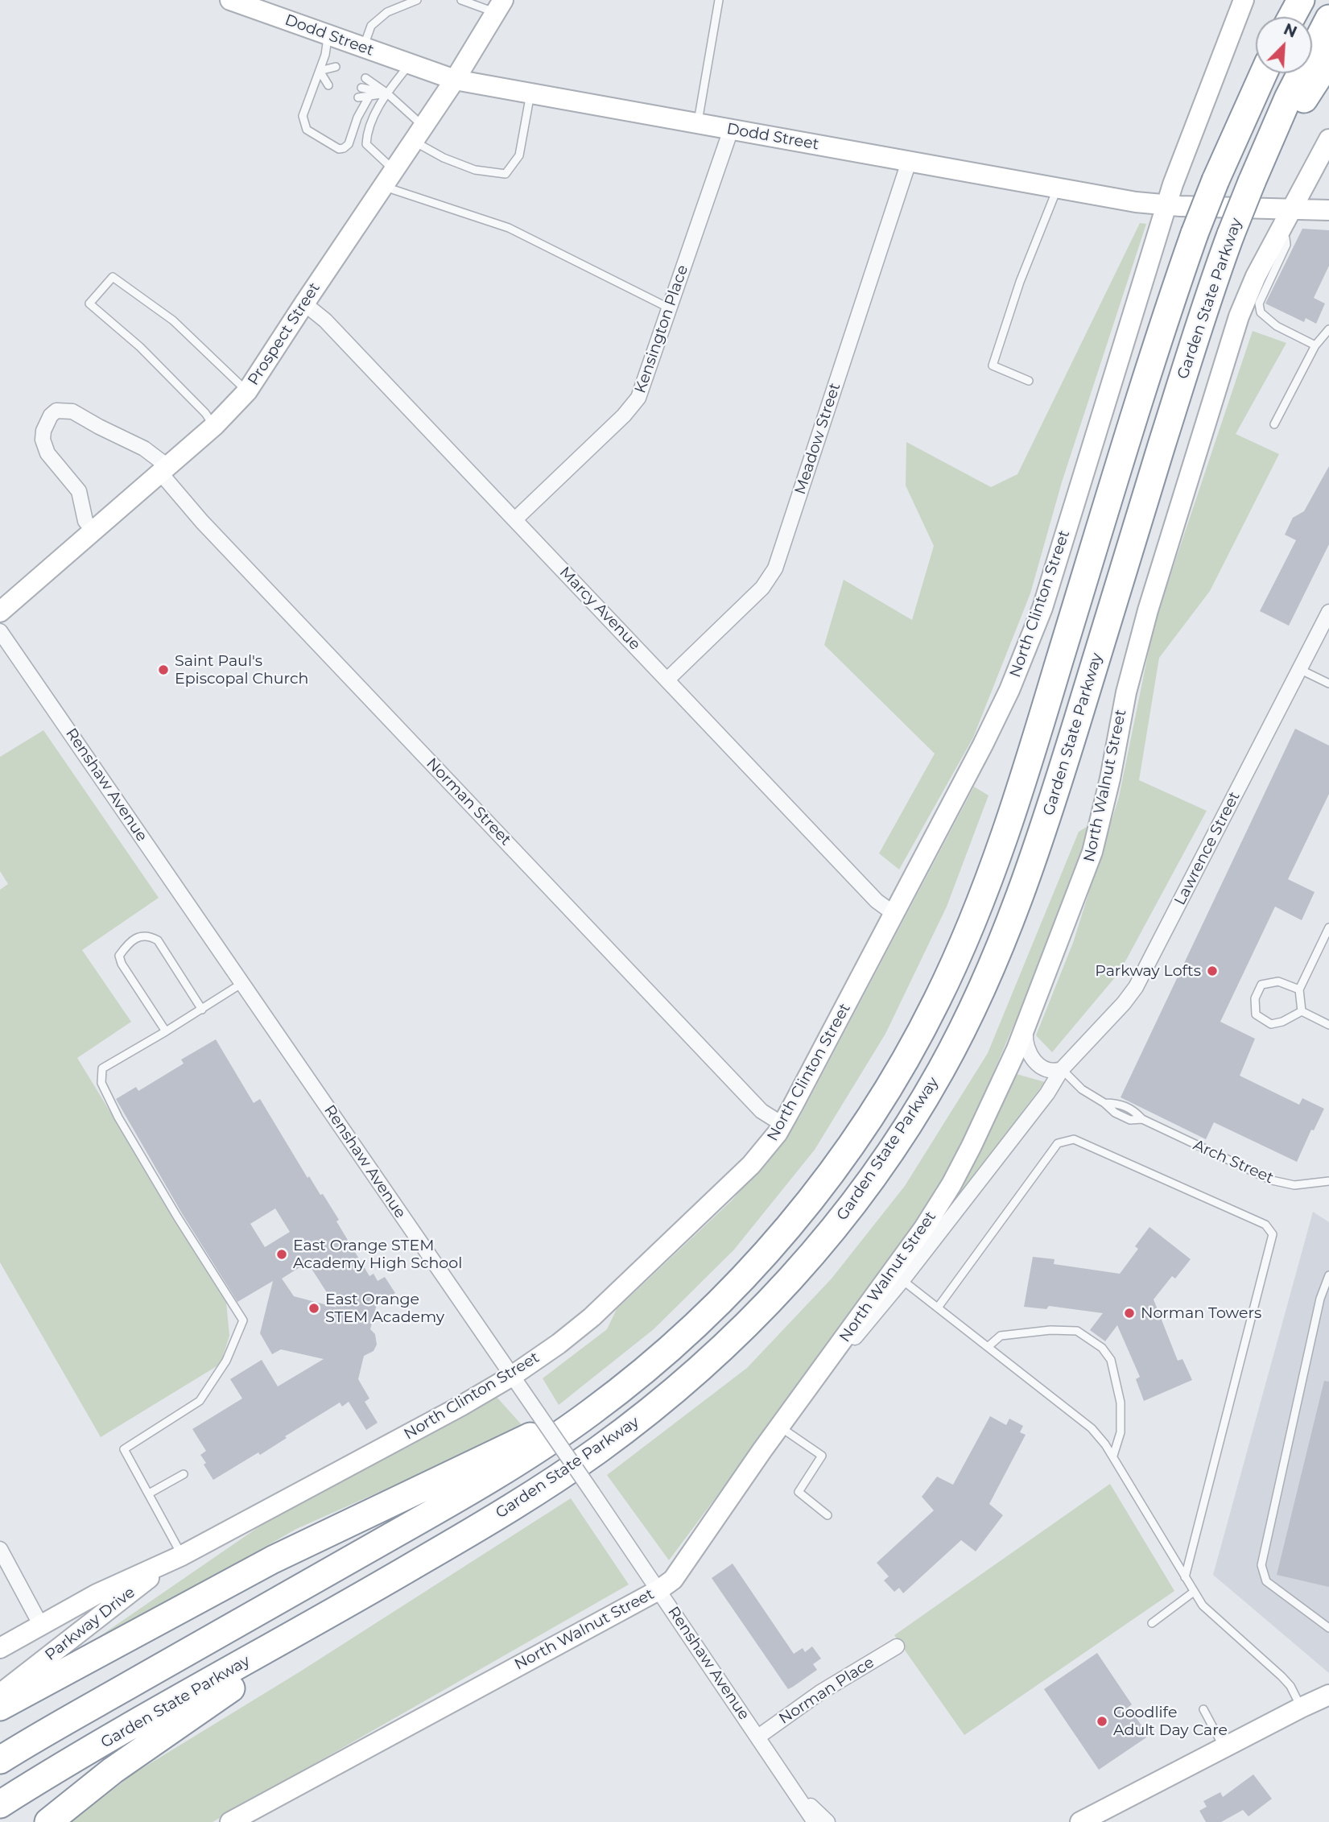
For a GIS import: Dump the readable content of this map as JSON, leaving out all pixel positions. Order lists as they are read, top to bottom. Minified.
{"streets":{"highway":["Garden State Parkway"],"main road":["Dodd Street","Prospect Street","North Clinton Street","North Walnut Street","Parkway Drive"],"street":["Kensington Place","Meadow Street","Marcy Avenue","Renshaw Avenue","Norman Street","Lawrence Street","Norman Place"],"lane":["Arch Street"]},"crossings":[["Dodd Street","Kensington Place"],["Dodd Street","Prospect Street"],["Dodd Street","Meadow Street"],["Dodd Street","North Clinton Street"],["Dodd Street","North Walnut Street"],["Kensington Place","Marcy Avenue"],["Prospect Street","Marcy Avenue"],["Prospect Street","Norman Street"],["Meadow Street","Marcy Avenue"],["North Clinton Street","Marcy Avenue"],["North Clinton Street","Renshaw Avenue"],["North Clinton Street","Norman Street"],["North Clinton Street","Parkway Drive"],["Renshaw Avenue","North Walnut Street"],["Renshaw Avenue","Norman Place"],["North Walnut Street","Lawrence Street"],["Lawrence Street","Arch Street"]],"places":["Saint Paul's Episcopal Church","Parkway Lofts","East Orange STEM Academy High School","East Orange STEM Academy","Norman Towers","Goodlife Adult Day Care"],"north":"top right"}
